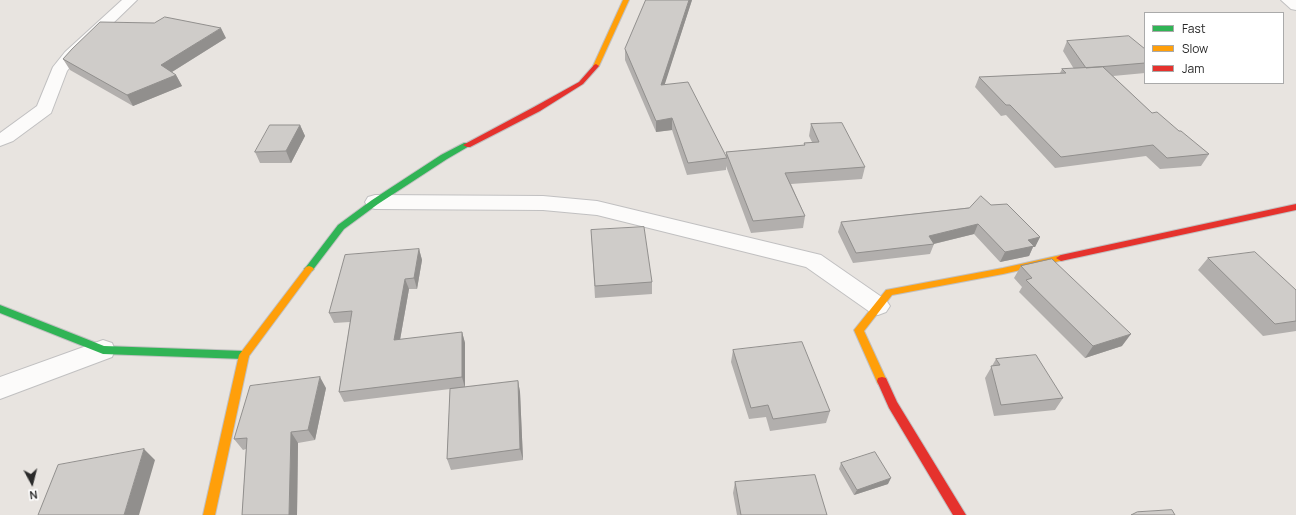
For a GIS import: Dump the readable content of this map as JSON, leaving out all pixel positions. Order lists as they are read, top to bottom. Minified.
{"legend":["Fast","Slow","Jam"],"north":"bottom"}
